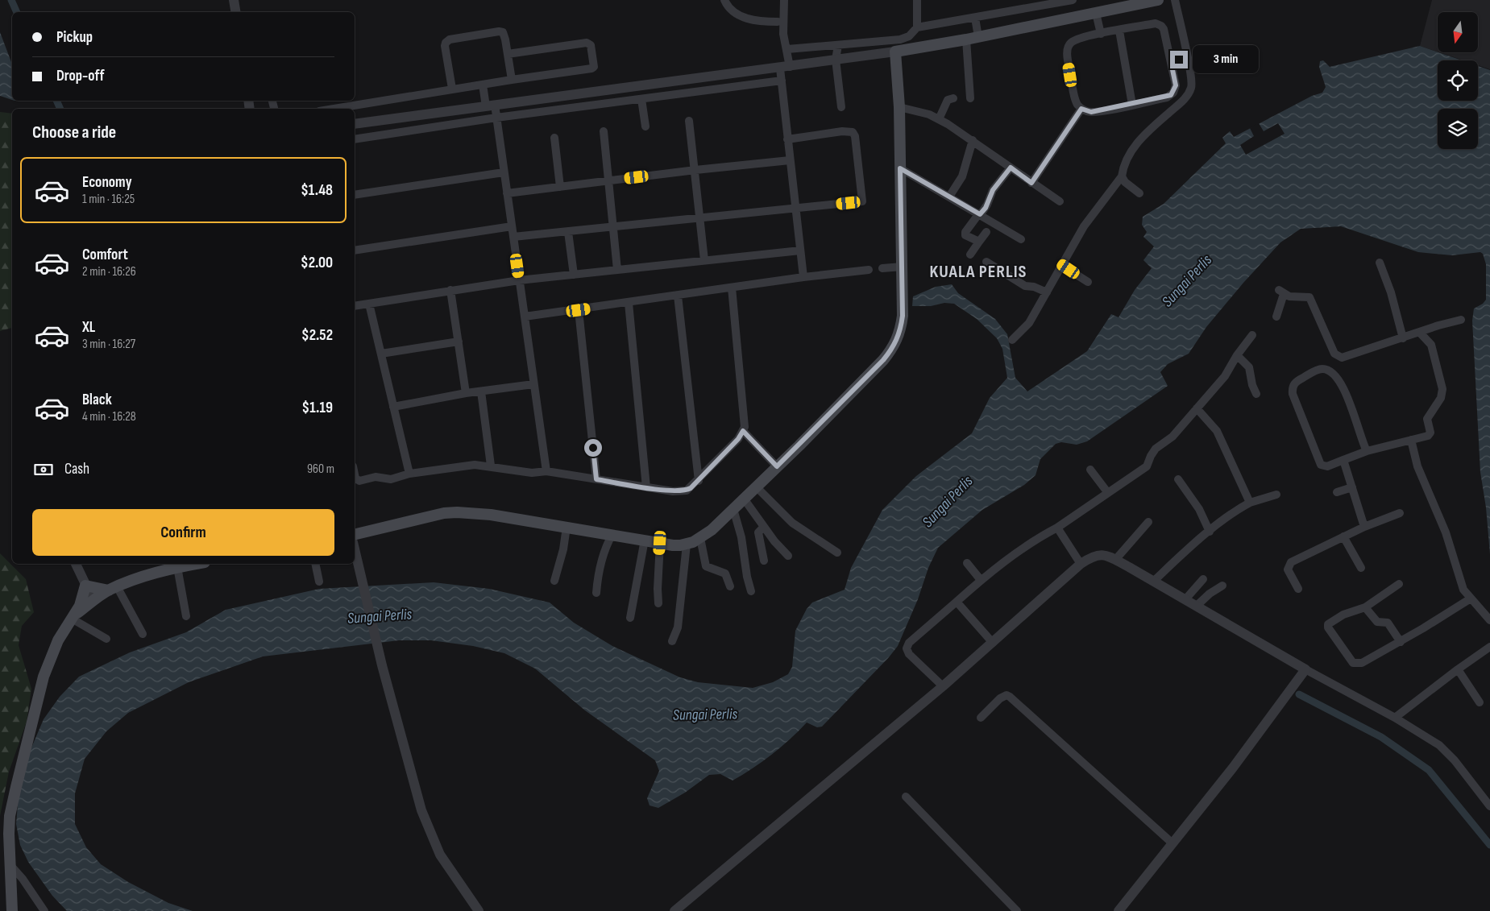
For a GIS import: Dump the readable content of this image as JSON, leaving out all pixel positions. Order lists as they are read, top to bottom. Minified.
{"districts":["KUALA PERLIS"],"water":["Sungai Perlis"],"north":"bottom","page":{"banner":["Pickup","Drop-off"],"bubble":"3 min","heading":"Choose a ride","list":[{"name":"Economy","note":"1 min · 16:25","value":"$1.48"},{"name":"Comfort","note":"2 min · 16:26","value":"$2.00"},{"name":"XL","note":"3 min · 16:27","value":"$2.52"},{"name":"Black","note":"4 min · 16:28","value":"$1.19"}],"pay":["Cash","960 m"],"buttons":"Confirm"}}
